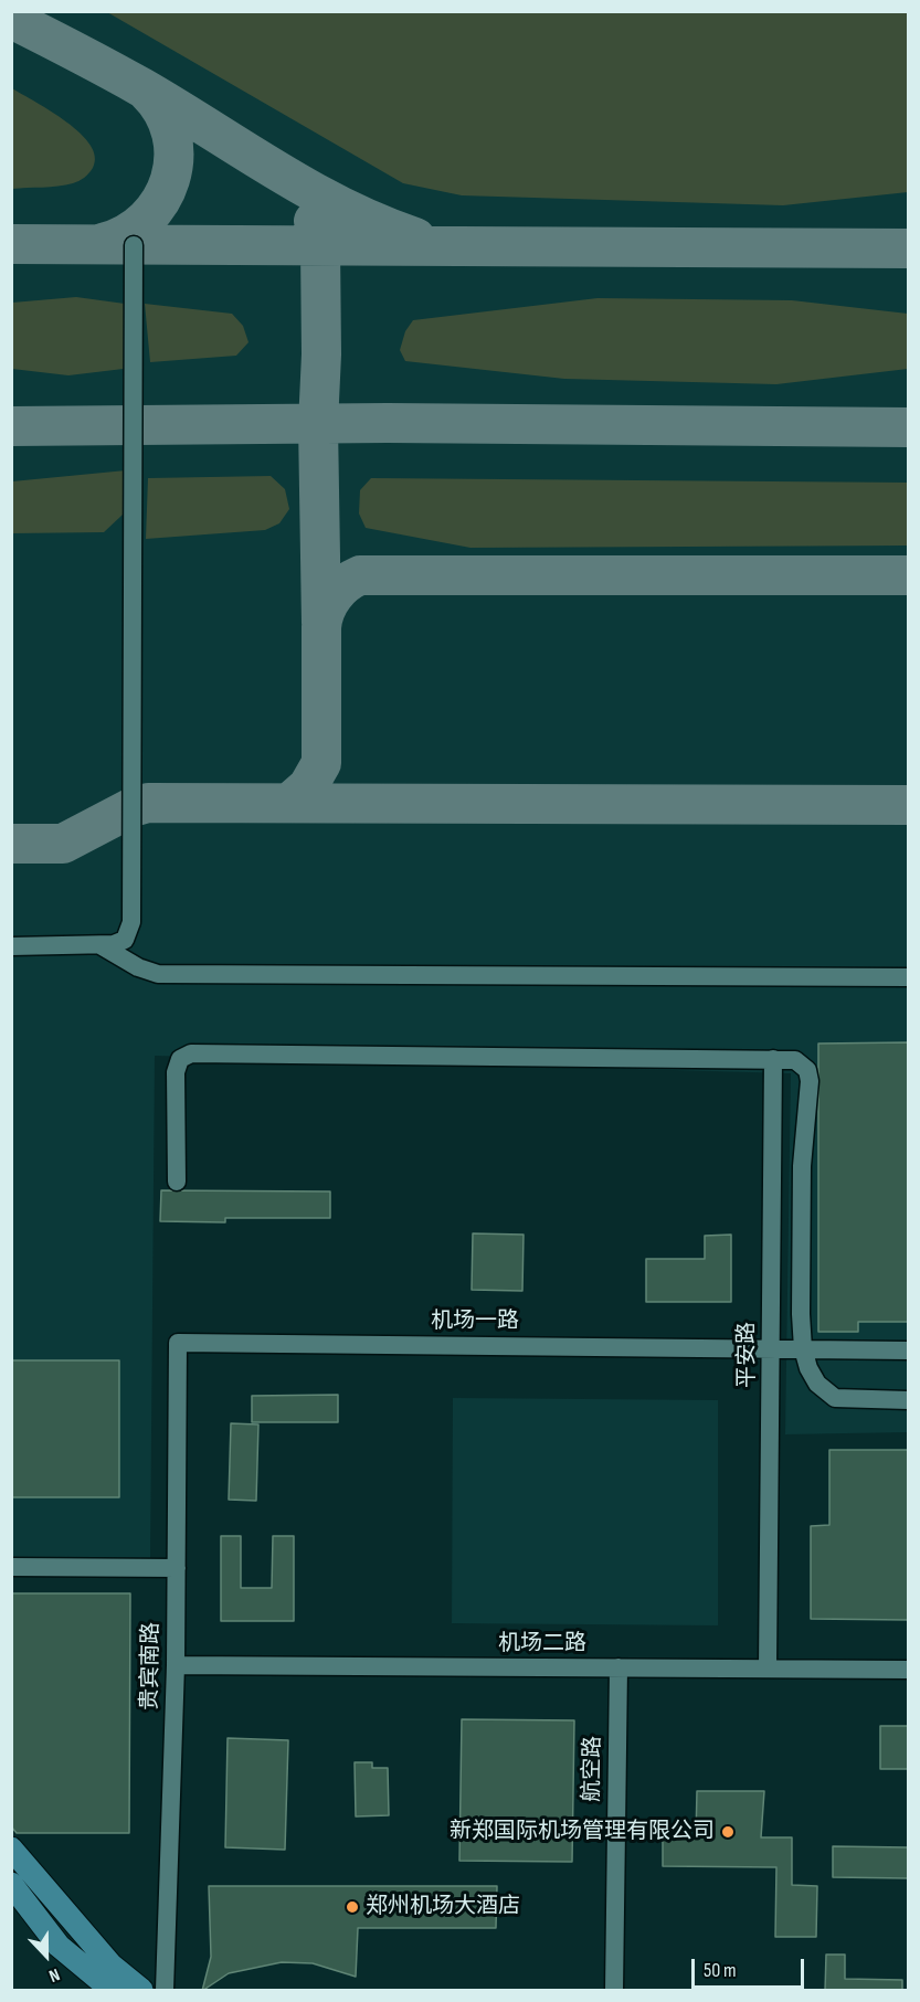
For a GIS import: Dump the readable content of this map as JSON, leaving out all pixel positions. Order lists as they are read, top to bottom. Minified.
{"streets":{"street":["机场一路","平安路","机场二路","贵宾南路","航空路"]},"crossings":[["机场一路","平安路"],["机场一路","贵宾南路"],["平安路","机场二路"],["机场二路","贵宾南路"],["机场二路","航空路"]],"places":["新郑国际机场管理有限公司","郑州机场大酒店"],"scale_bar":"50 m","north":"bottom"}
